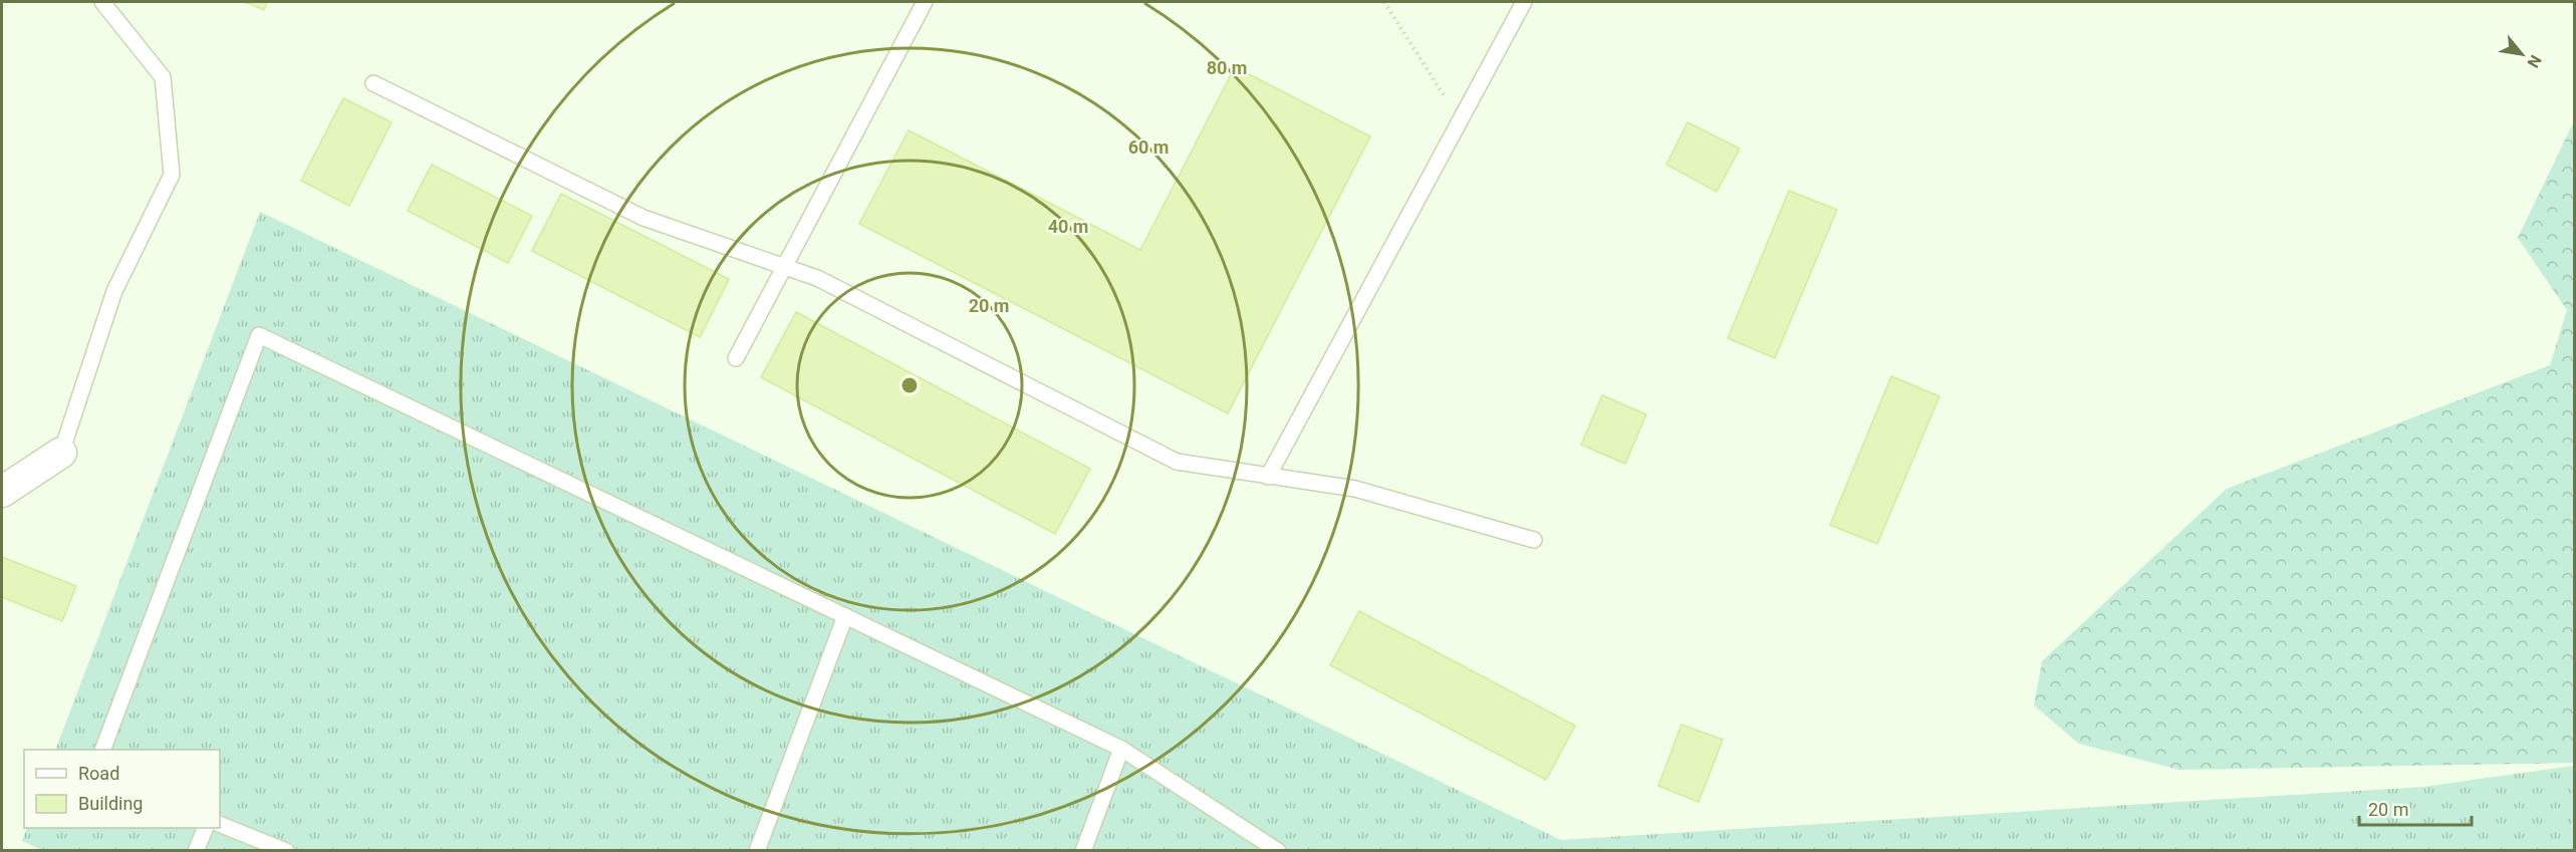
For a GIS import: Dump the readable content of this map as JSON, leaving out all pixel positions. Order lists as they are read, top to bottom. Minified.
{"legend":["Road","Building"],"scale_bar":"20 m","north":"bottom right","rings":["80 m","60 m","40 m","20 m"]}
